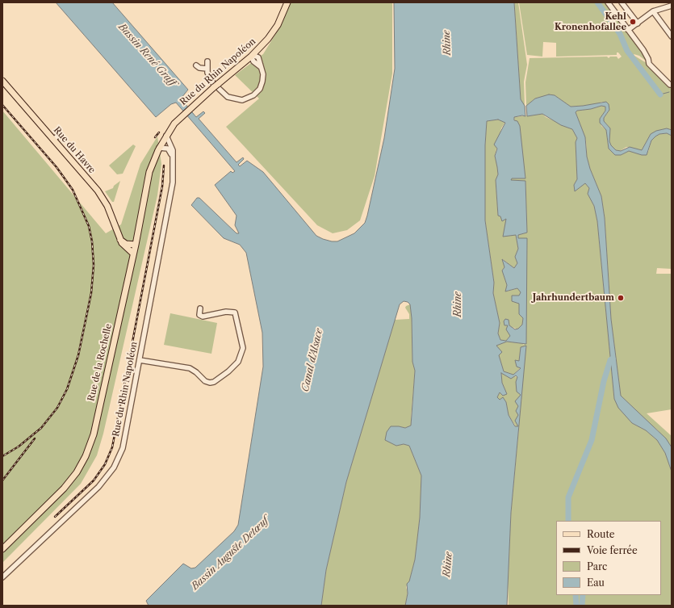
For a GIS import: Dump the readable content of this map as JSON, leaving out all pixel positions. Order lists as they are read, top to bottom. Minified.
{"streets":{"main road":["Rue du Rhin Napoléon","Rue du Havre","Rue de la Rochelle"]},"crossings":[["Rue du Rhin Napoléon","Rue de la Rochelle"],["Rue du Havre","Rue de la Rochelle"]],"water":["Rhine","Bassin René Graff","Canal d'Alsace","Bassin Auguste Detœuf"],"places":["Kehl Kronenhofallee","Jahrhundertbaum"],"legend":["Route","Voie ferrée","Parc","Eau"]}
